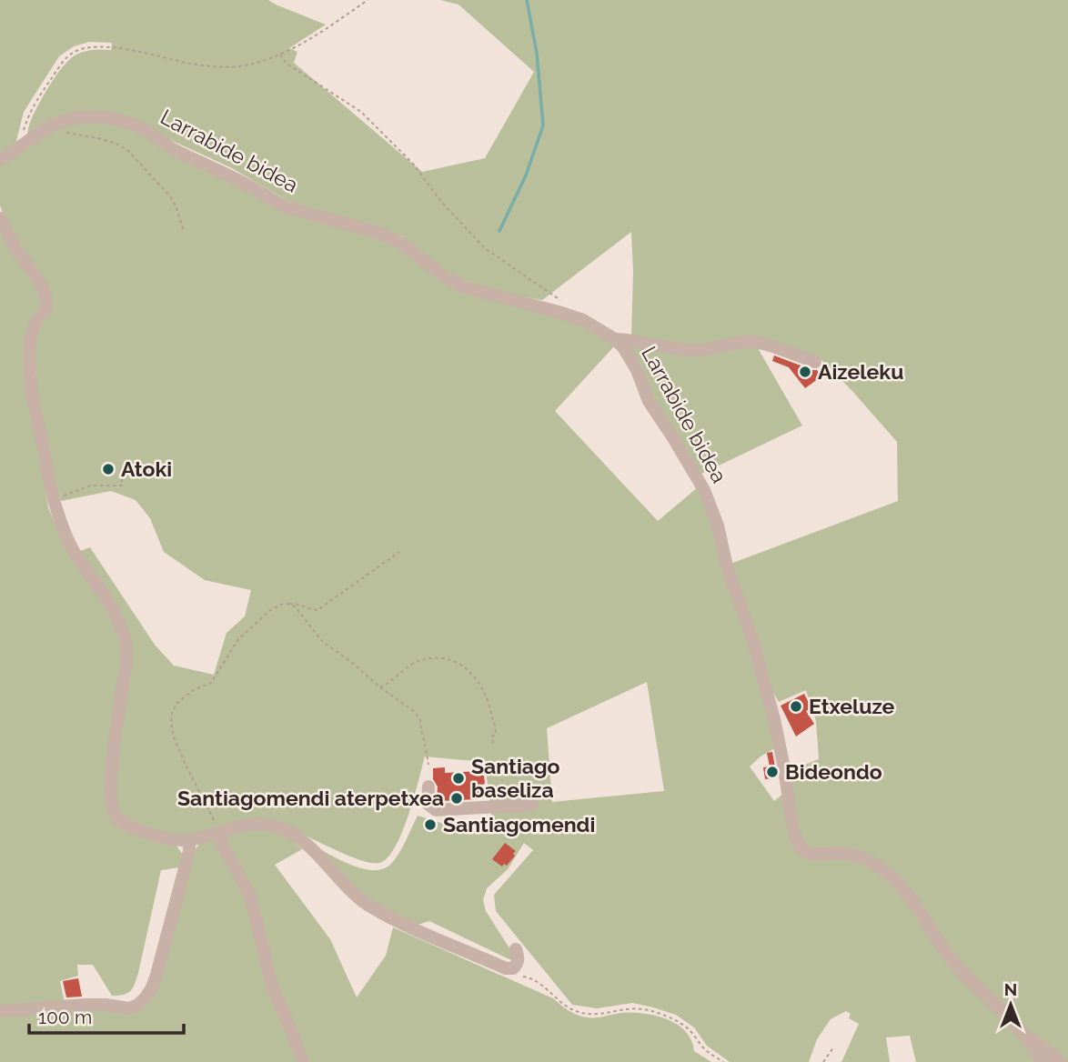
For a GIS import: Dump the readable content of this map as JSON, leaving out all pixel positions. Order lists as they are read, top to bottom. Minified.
{"streets":{"street":["Larrabide bidea"]},"places":["Aizeleku","Atoki","Etxeluze","Bideondo","Santiago baseliza","Santiagomendi aterpetxea","Santiagomendi"],"scale_bar":"100 m","north":"top"}
